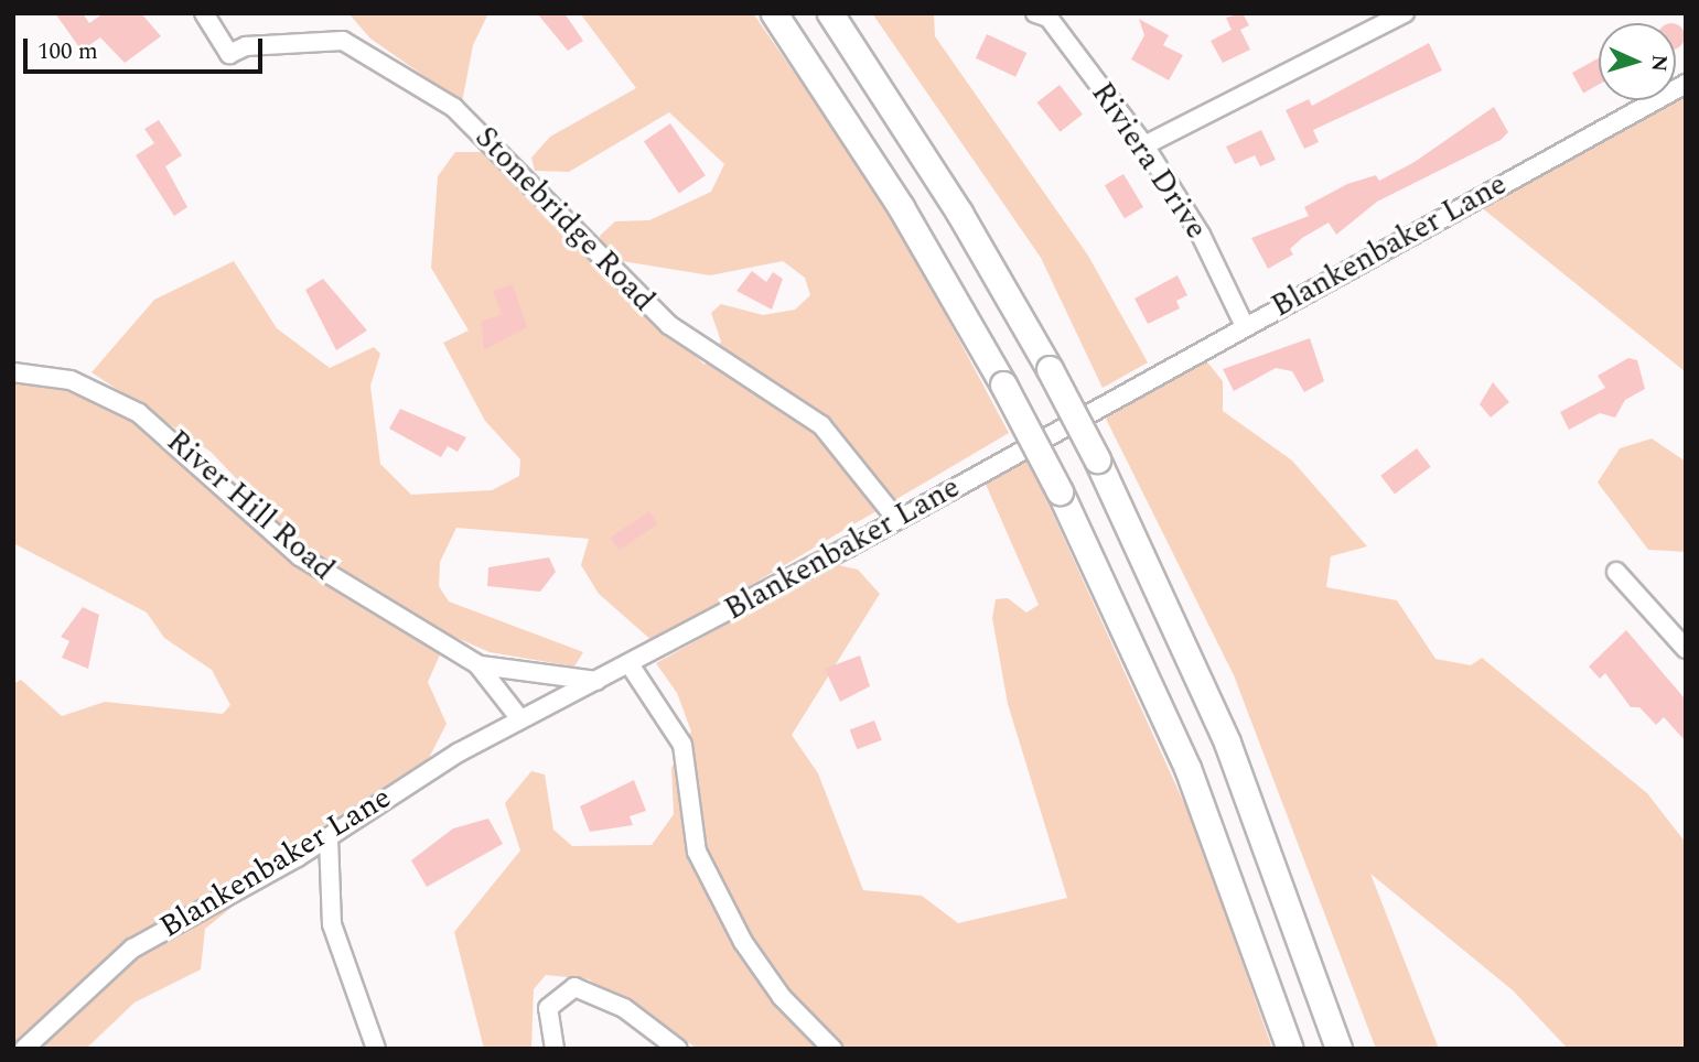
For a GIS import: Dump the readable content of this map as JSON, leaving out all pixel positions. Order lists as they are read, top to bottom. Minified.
{"streets":{"street":["Riviera Drive","Stonebridge Road","Blankenbaker Lane","River Hill Road"]},"crossings":[["Riviera Drive","Blankenbaker Lane"],["Stonebridge Road","Blankenbaker Lane"],["Blankenbaker Lane","River Hill Road"]],"scale_bar":"100 m","north":"right"}
